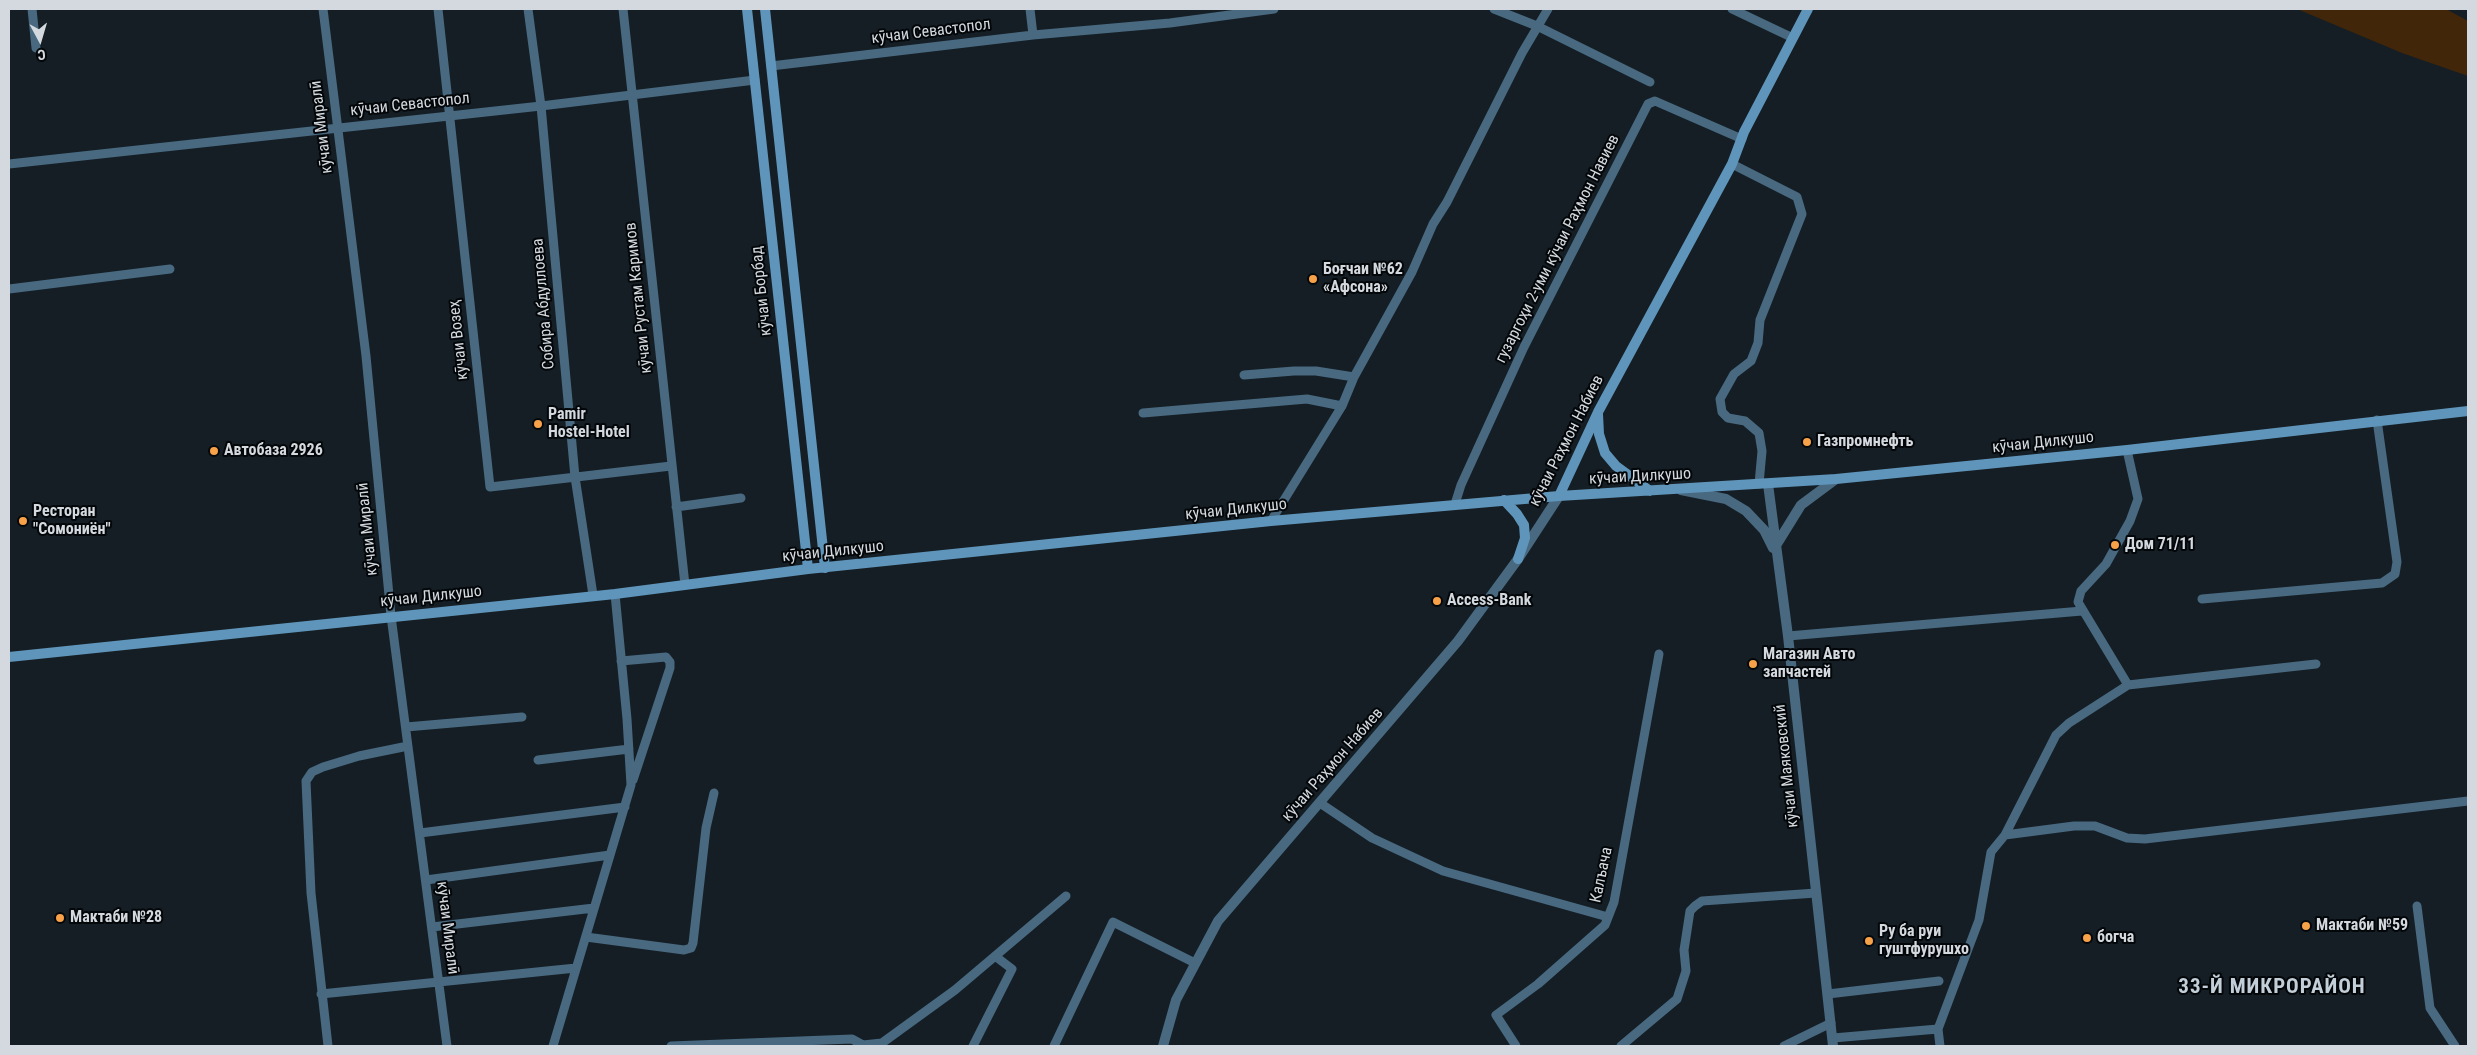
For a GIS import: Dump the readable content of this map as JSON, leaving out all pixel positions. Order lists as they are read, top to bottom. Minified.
{"streets":{"main road":["кӯчаи Борбад","кӯчаи Раҳмон Набиев","кӯчаи Дилкушо"],"street":["кӯчаи Севастопол","кӯчаи Миралӣ","гузаргоҳи 2-уми кӯчаи Раҳмон Навиев","кӯчаи Рустам Каримов","Собира Абдуллоева","кӯчаи Возеҳ","кӯчаи Маяковский","Калъача"]},"crossings":[["кӯчаи Севастопол","кӯчаи Миралӣ"],["кӯчаи Севастопол","кӯчаи Борбад"],["кӯчаи Севастопол","кӯчаи Рустам Каримов"],["кӯчаи Севастопол","Собира Абдуллоева"],["кӯчаи Севастопол","кӯчаи Возеҳ"],["кӯчаи Миралӣ","кӯчаи Дилкушо"],["гузаргоҳи 2-уми кӯчаи Раҳмон Навиев","кӯчаи Раҳмон Набиев"],["гузаргоҳи 2-уми кӯчаи Раҳмон Навиев","кӯчаи Дилкушо"],["кӯчаи Борбад","кӯчаи Дилкушо"],["кӯчаи Рустам Каримов","кӯчаи Возеҳ"],["кӯчаи Рустам Каримов","кӯчаи Дилкушо"],["Собира Абдуллоева","кӯчаи Возеҳ"],["Собира Абдуллоева","кӯчаи Дилкушо"],["кӯчаи Раҳмон Набиев","кӯчаи Дилкушо"],["кӯчаи Дилкушо","кӯчаи Маяковский"]],"districts":["33-Й МИКРОРАЙОН"],"places":["Боғчаи №62 «Афсона»","Pamir Hostel-Hotel","Газпромнефть","Автобаза 2926","Ресторан \"Сомониён\"","Дом 71/11","Access-Bank","Магазин Авто запчастей","Мактаби №28","Мактаби №59","богча","Ру ба руи гуштфурушхо"],"north":"bottom"}
